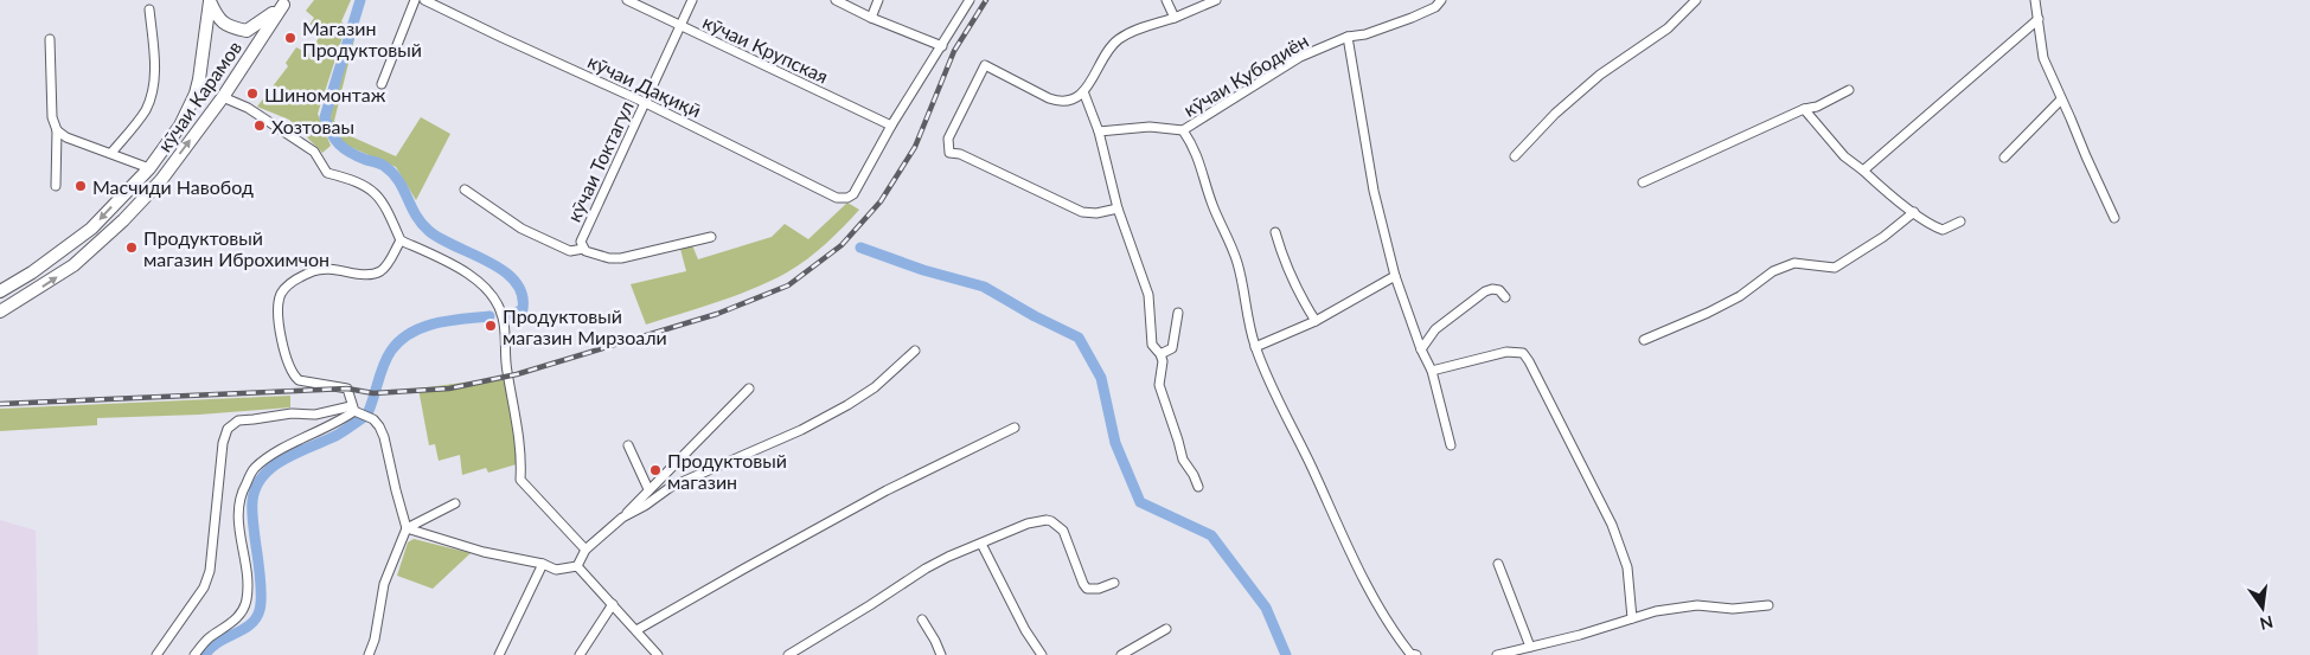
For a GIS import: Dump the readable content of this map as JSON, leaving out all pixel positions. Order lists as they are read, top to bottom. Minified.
{"streets":{"main road":["кӯчаи Карамов"],"street":["кӯчаи Крупская","кӯчаи Қубодиён","кӯчаи Дақиқӣ","кӯчаи Токтагул"]},"crossings":[["кӯчаи Крупская","кӯчаи Дақиқӣ"],["кӯчаи Крупская","кӯчаи Токтагул"],["кӯчаи Дақиқӣ","кӯчаи Токтагул"]],"places":["Магазин Продуктовый","Шиномонтаж","Хозтоваы","Масчиди Навобод","Продуктовый магазин Иброхимчон","Продуктовый магазин Мирзоали","Продуктовый магазин"],"north":"bottom"}
